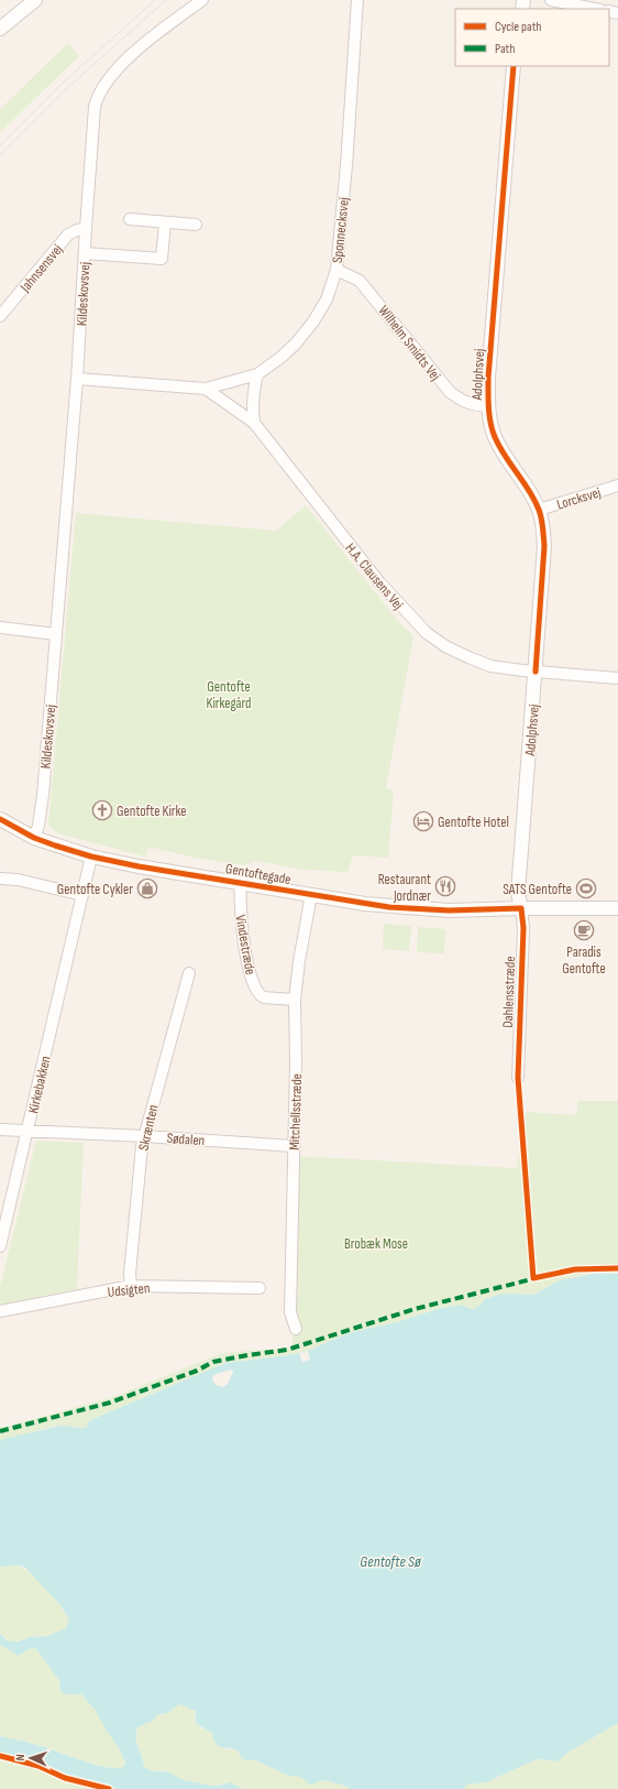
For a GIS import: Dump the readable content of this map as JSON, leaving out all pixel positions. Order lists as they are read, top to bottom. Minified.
{"streets":{"street":["Sponnecksvej","Jahnsensvej","Kildeskovsvej","Wilhelm Smidts Vej","Adolphsvej","Lorcksvej","H.A. Clausens Vej","Gentoftegade","Vindestræde","Dahlensstræde","Kirkebakken","Mitchellsstræde","Skrænten","Sødalen","Udsigten"]},"crossings":[["Sponnecksvej","Wilhelm Smidts Vej"],["Sponnecksvej","H.A. Clausens Vej"],["Jahnsensvej","Kildeskovsvej"],["Kildeskovsvej","Gentoftegade"],["Wilhelm Smidts Vej","Adolphsvej"],["Adolphsvej","Lorcksvej"],["Adolphsvej","H.A. Clausens Vej"],["Adolphsvej","Gentoftegade"],["Adolphsvej","Dahlensstræde"],["Gentoftegade","Vindestræde"],["Gentoftegade","Dahlensstræde"],["Gentoftegade","Kirkebakken"],["Gentoftegade","Mitchellsstræde"],["Vindestræde","Mitchellsstræde"],["Kirkebakken","Sødalen"],["Mitchellsstræde","Sødalen"],["Skrænten","Sødalen"],["Skrænten","Udsigten"]],"water":["Gentofte Sø"],"parks":["Gentofte Kirkegård","Brobæk Mose"],"places":{"church":["Gentofte Kirke"],"hotel":["Gentofte Hotel"],"restaurant":["Restaurant Jordnær"],"shop":["Gentofte Cykler"],"sports":["SATS Gentofte"],"cafe":["Paradis Gentofte"]},"legend":["Cycle path","Path"],"north":"left"}
